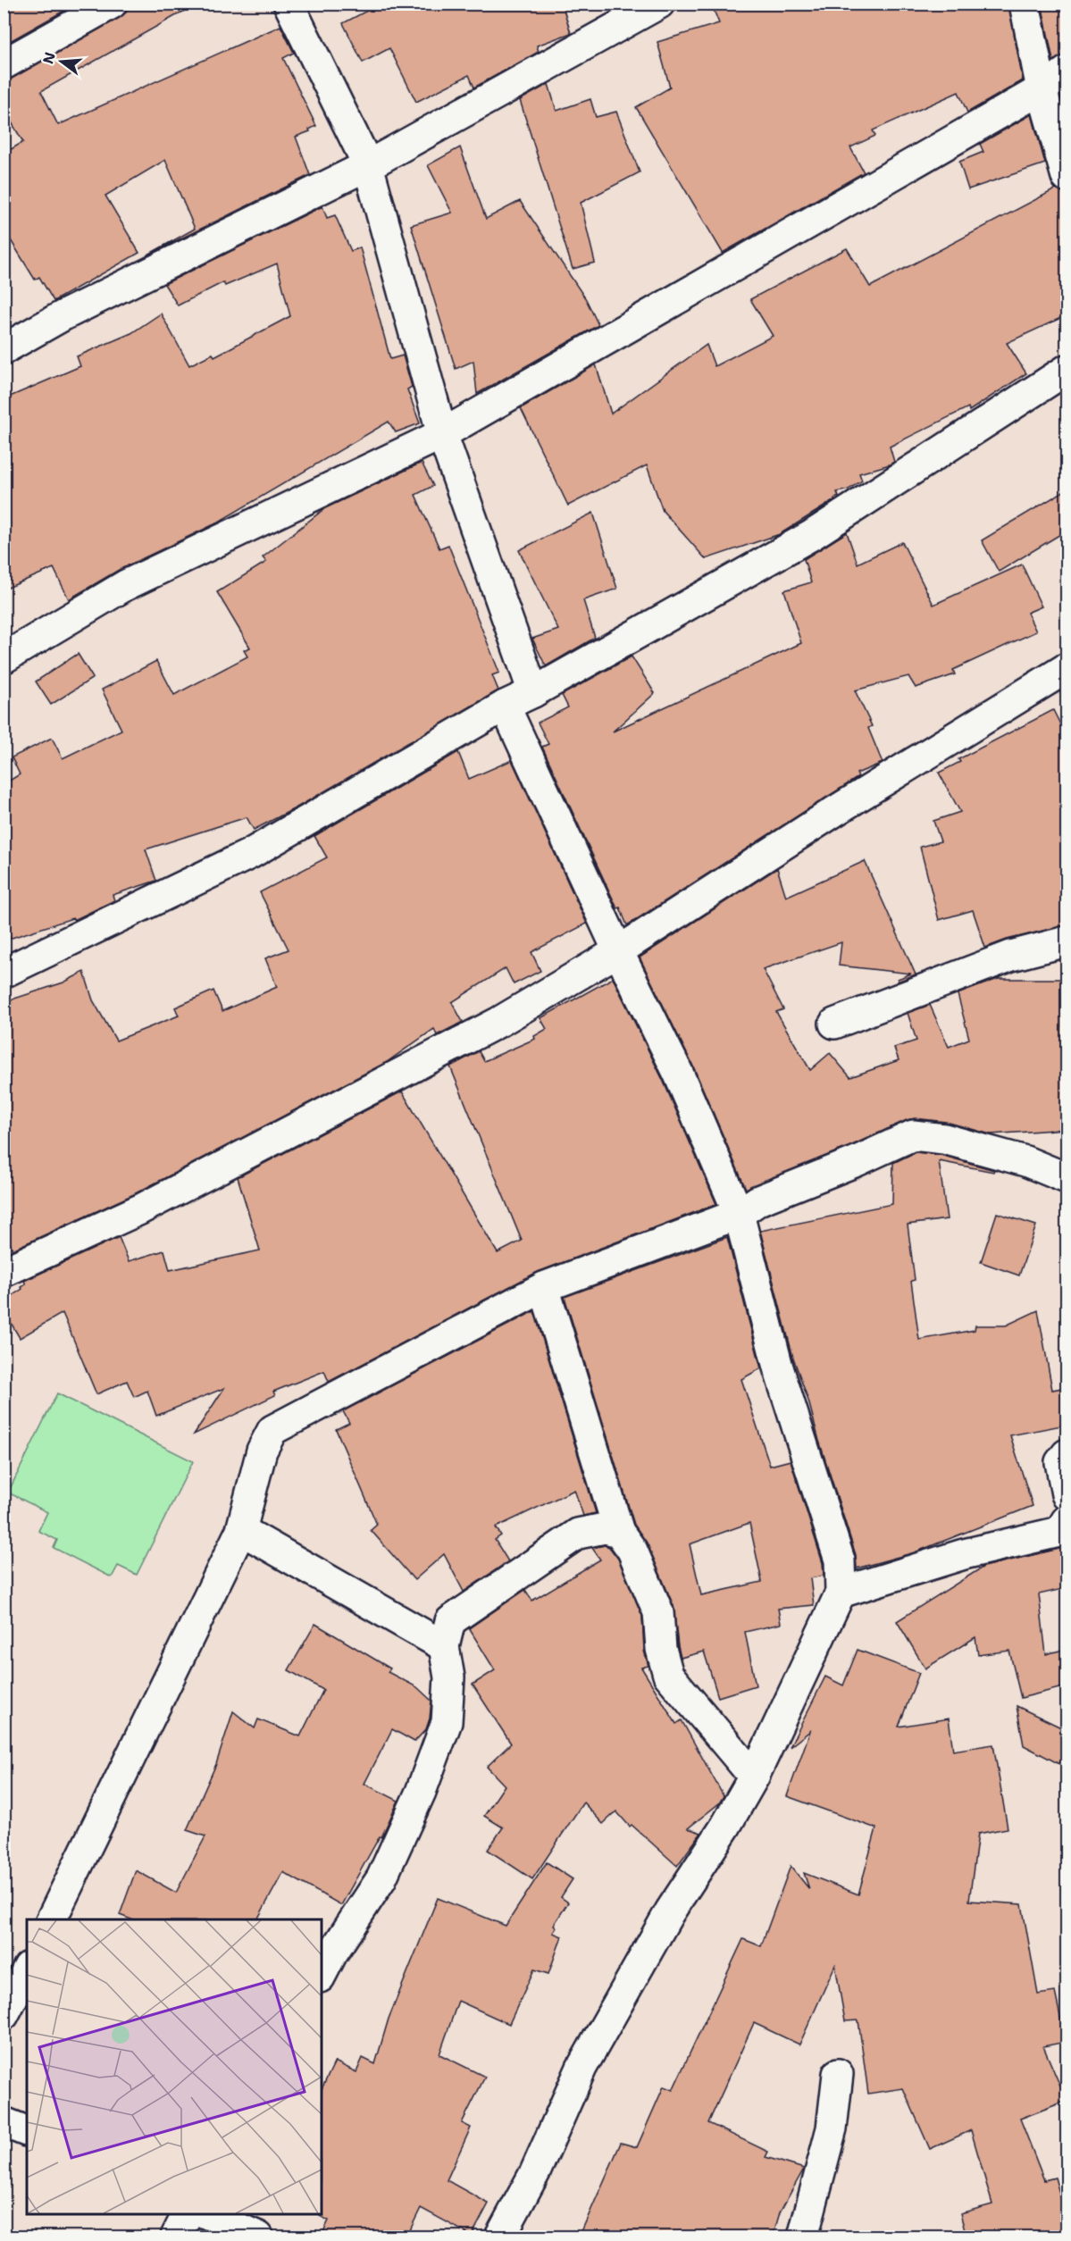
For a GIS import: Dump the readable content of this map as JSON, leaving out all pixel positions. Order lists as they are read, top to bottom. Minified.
{"north":"left"}
